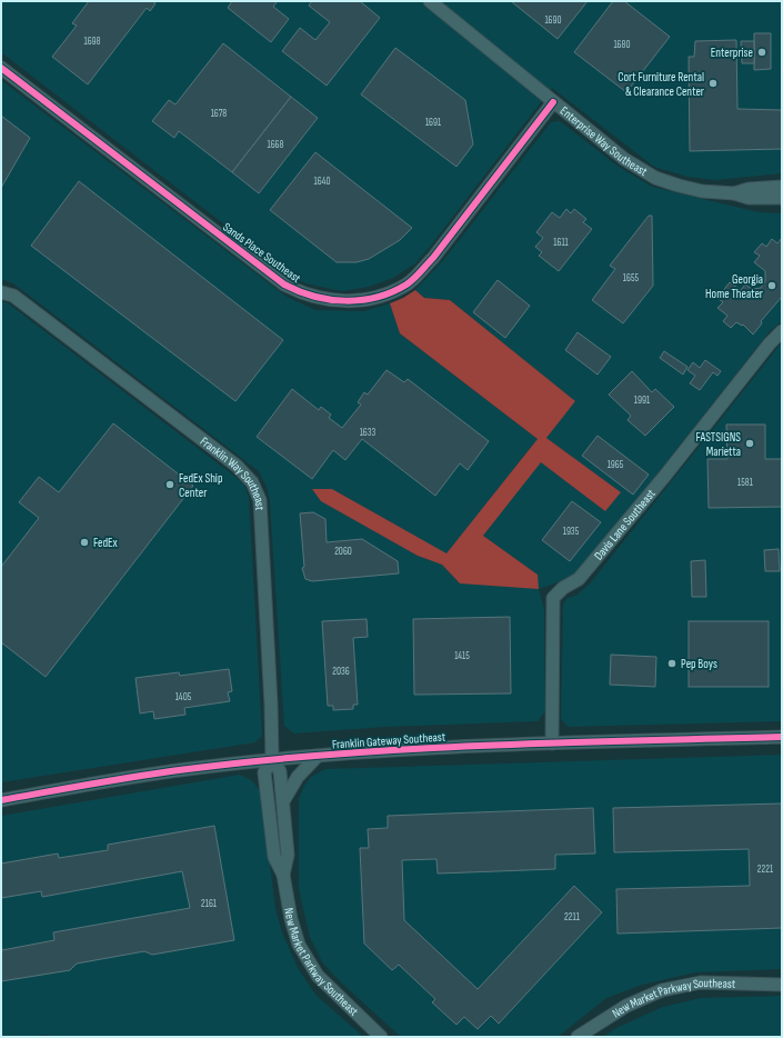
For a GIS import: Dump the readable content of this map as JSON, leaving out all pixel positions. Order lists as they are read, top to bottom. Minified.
{"streets":{"street":["Enterprise Way Southeast","Sands Place Southeast","Franklin Way Southeast","Davis Lane Southeast","Franklin Gateway Southeast","New Market Parkway Southeast"]},"crossings":[["Enterprise Way Southeast","Sands Place Southeast"],["Franklin Way Southeast","Franklin Gateway Southeast"],["Franklin Way Southeast","New Market Parkway Southeast"],["Davis Lane Southeast","Franklin Gateway Southeast"],["Franklin Gateway Southeast","New Market Parkway Southeast"]],"places":["Enterprise","Cort Furniture Rental & Clearance Center","Georgia Home Theater","FASTSIGNS Marietta","FedEx Ship Center","FedEx","Pep Boys"],"house_numbers":["1690","1698","1680","1678","1691","1668","1640","1611","1655","1991","1633","1965","1581","1935","2060","1415","2036","1405","2221","2161","2211"]}
